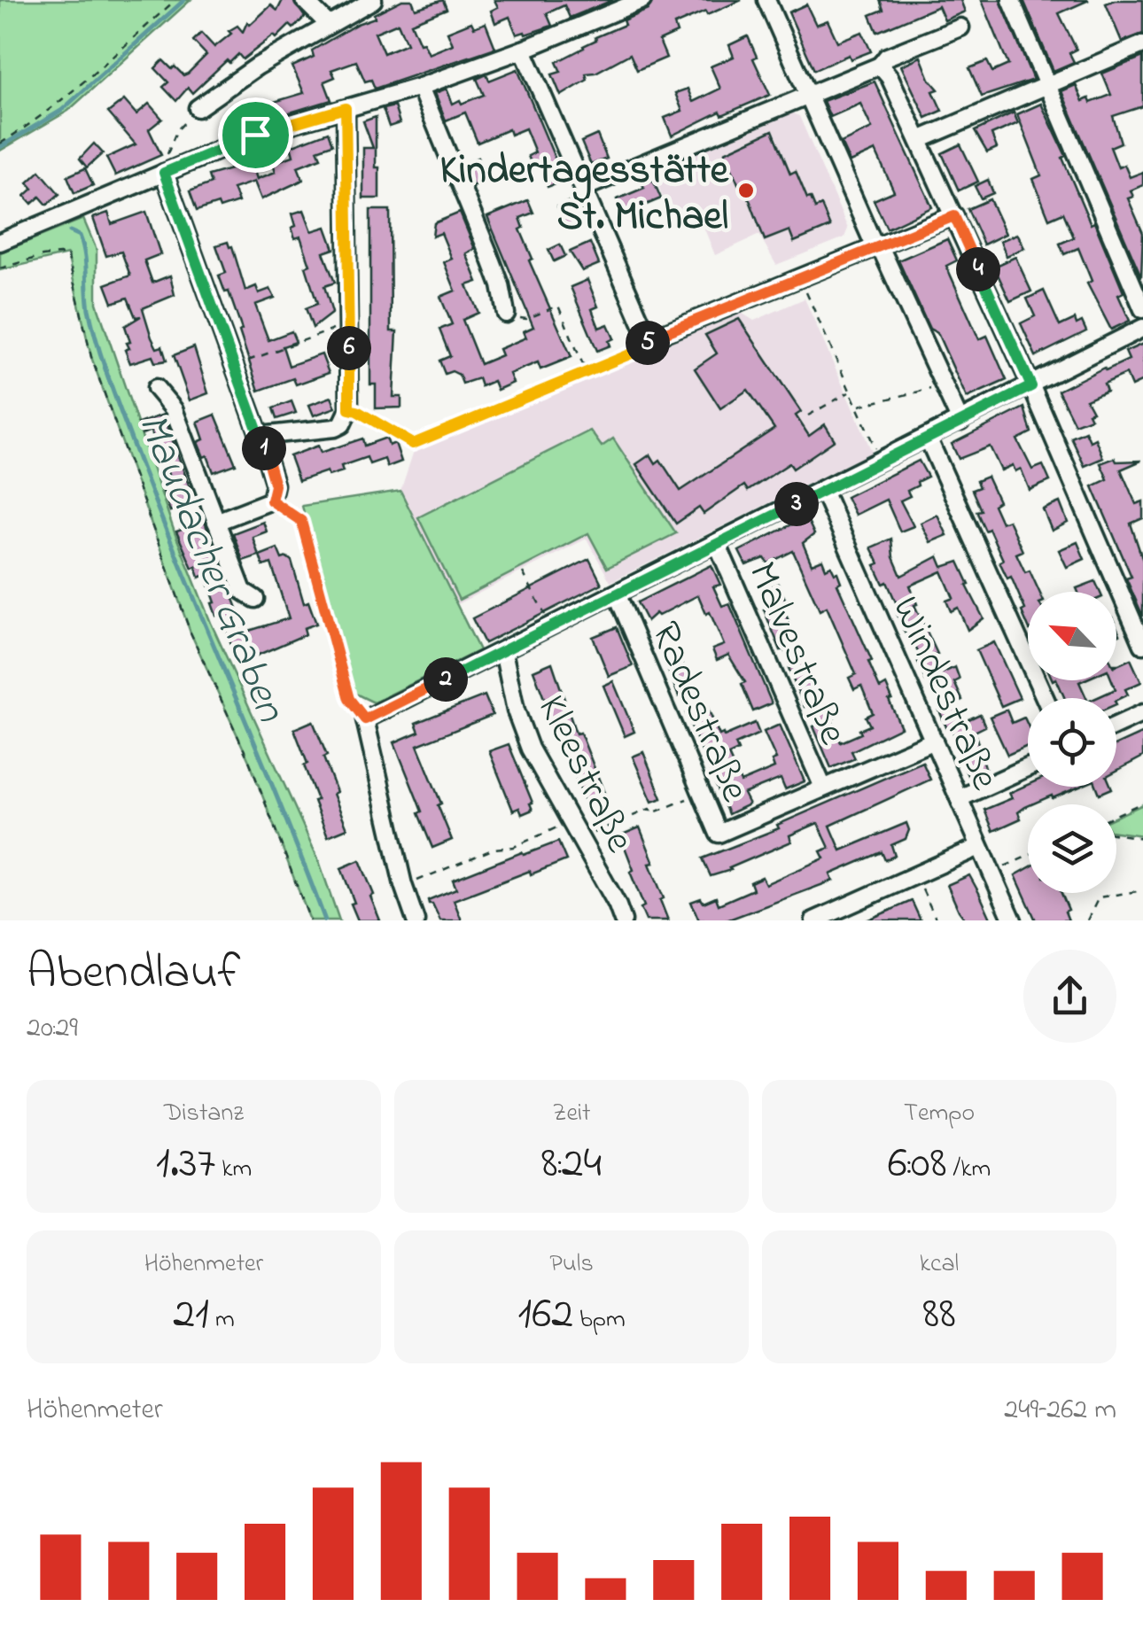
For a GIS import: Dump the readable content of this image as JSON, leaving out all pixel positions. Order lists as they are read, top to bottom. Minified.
{"streets":{"street":["Malvestraße","Windestraße","Radestraße","Kleestraße"]},"crossings":[["Malvestraße","Radestraße"],["Windestraße","Radestraße"]],"water":["Maudacher Graben"],"places":["Kindertagesstätte St. Michael"],"north":"top left","page":{"pins":["4","5","6","1","3","2"],"heading":["Abendlauf","20:29"],"stats":[["Distanz","1.37 km"],["Zeit","8:24"],["Tempo","6:08 /km"],["Höhenmeter","21 m"],["Puls","162 bpm"],["kcal","88"]],"chart":["Höhenmeter","249–262 m"]}}
